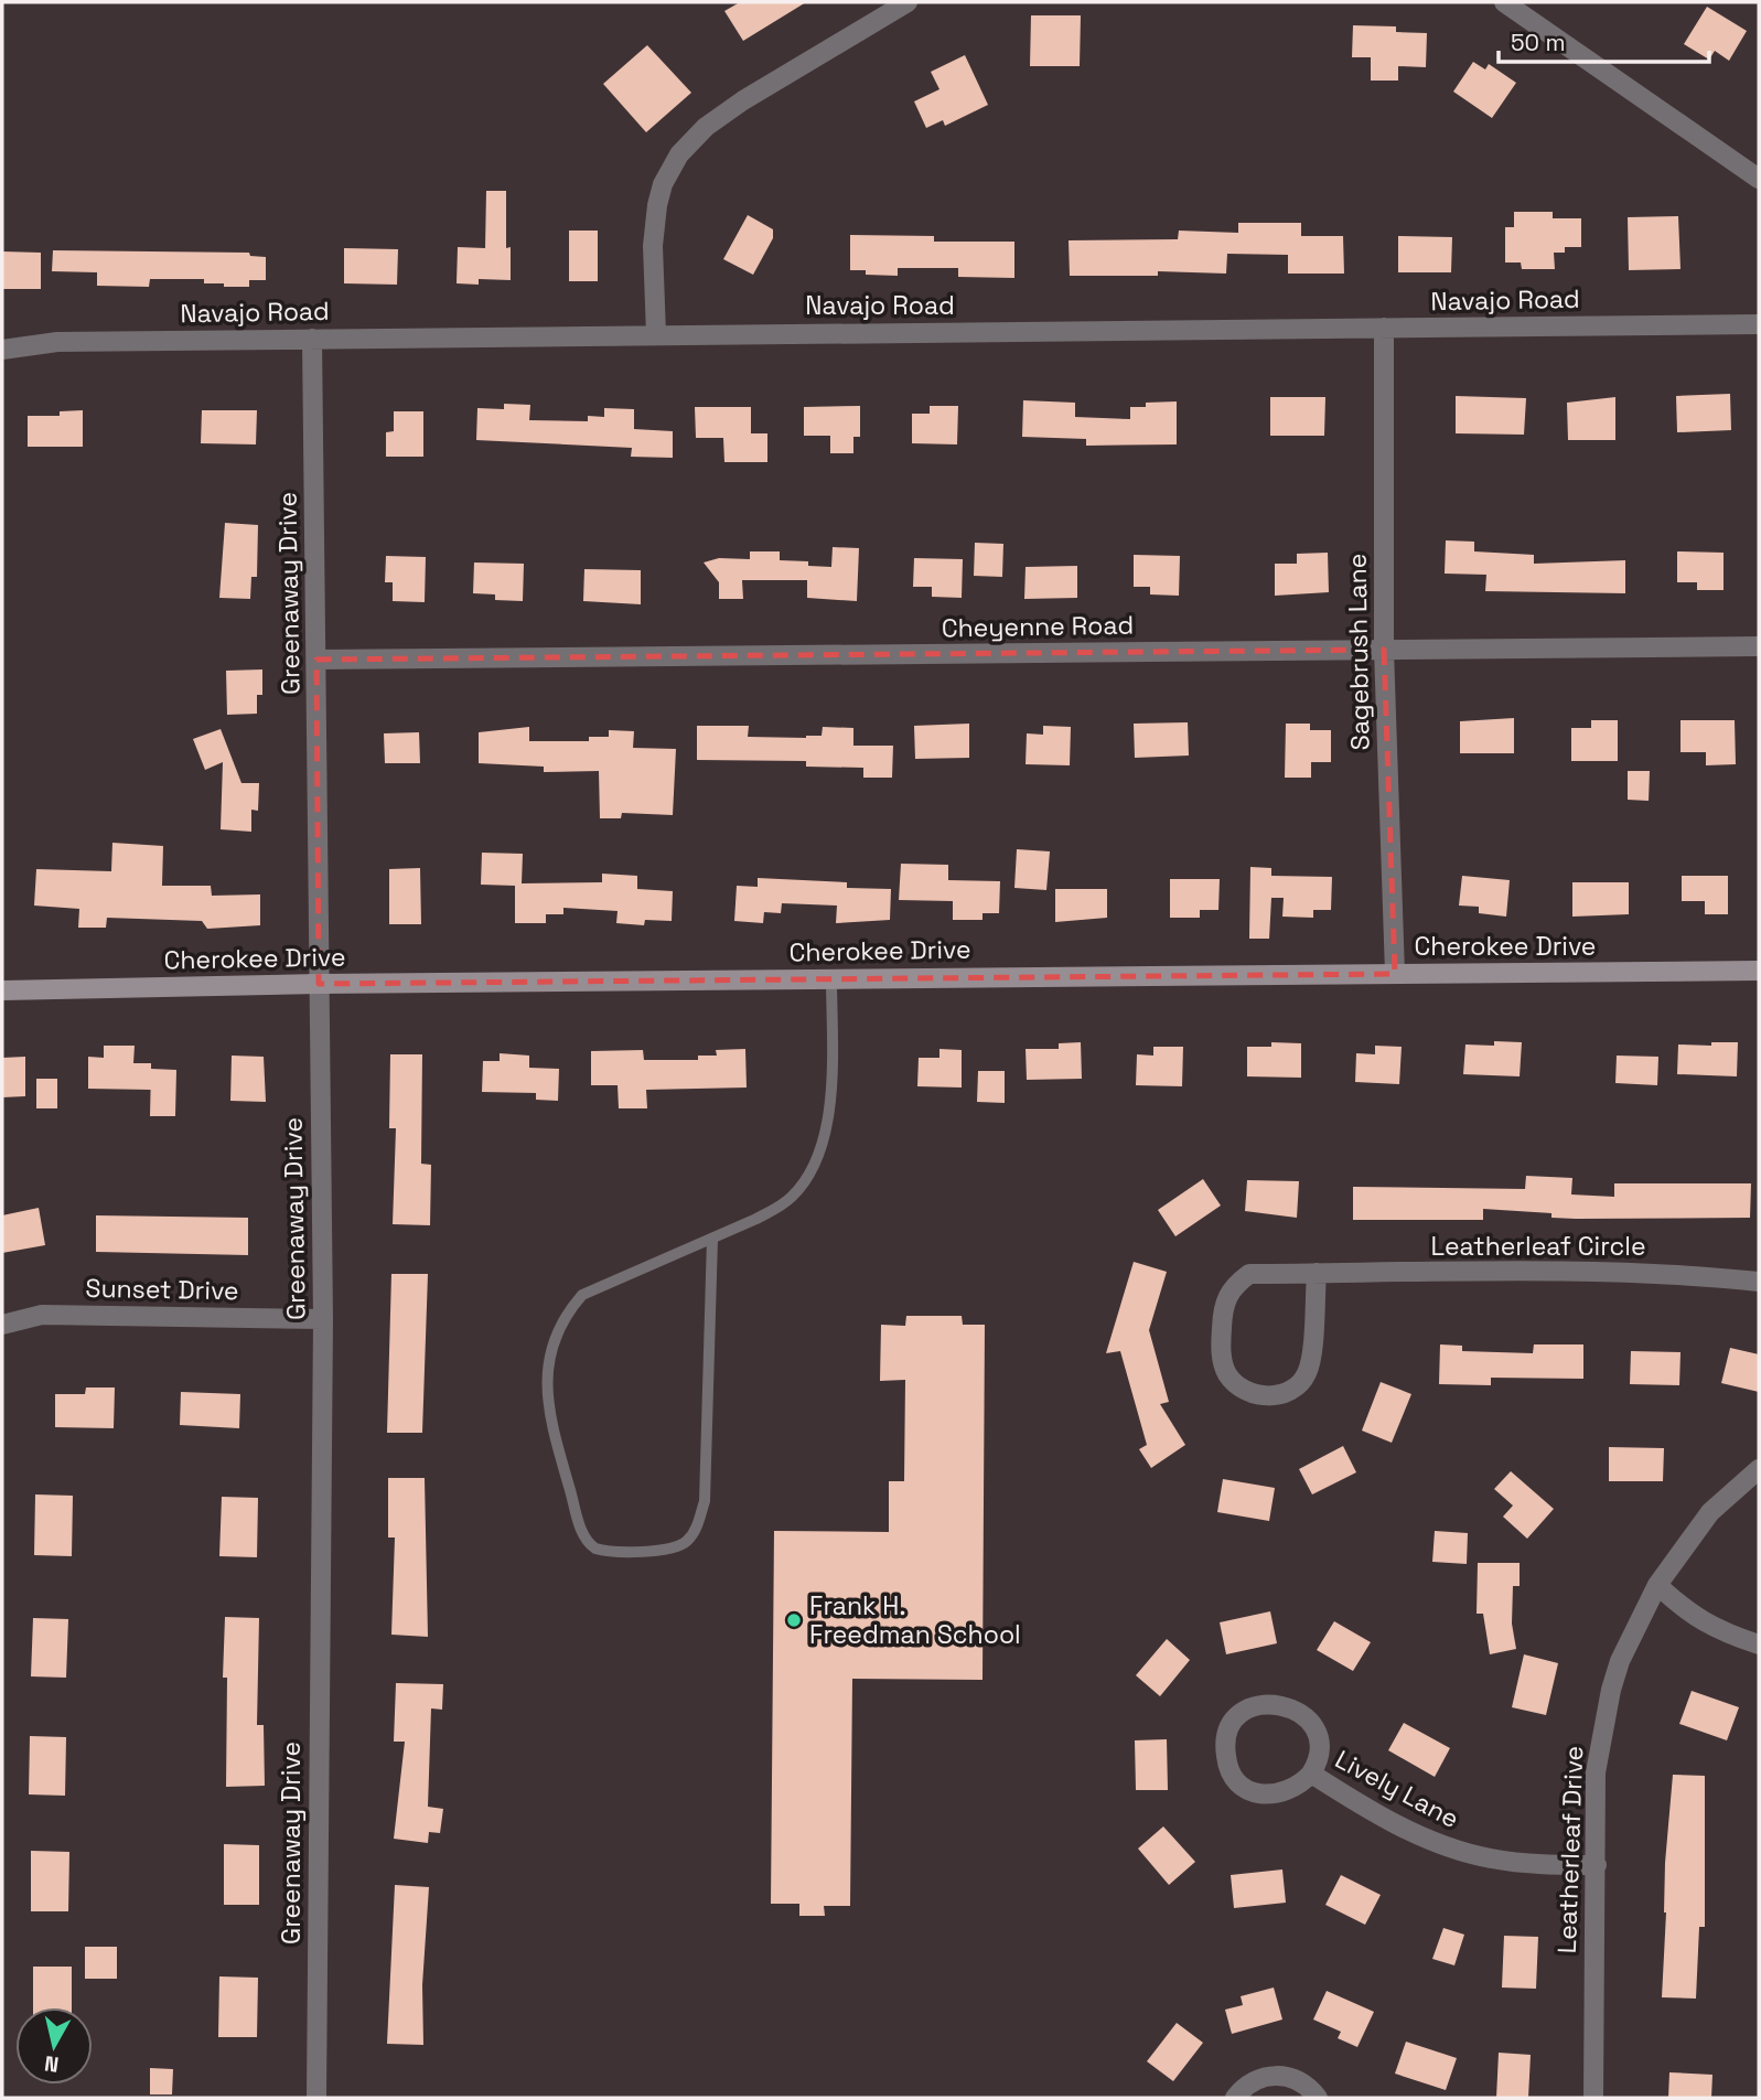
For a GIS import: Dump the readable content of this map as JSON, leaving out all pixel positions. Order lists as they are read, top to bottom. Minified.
{"streets":{"street":["Navajo Road","Greenaway Drive","Cheyenne Road","Sagebrush Lane","Cherokee Drive","Leatherleaf Circle","Sunset Drive","Lively Lane","Leatherleaf Drive"]},"crossings":[["Navajo Road","Greenaway Drive"],["Navajo Road","Sagebrush Lane"],["Greenaway Drive","Cheyenne Road"],["Greenaway Drive","Cherokee Drive"],["Greenaway Drive","Sunset Drive"],["Cheyenne Road","Sagebrush Lane"],["Sagebrush Lane","Cherokee Drive"],["Lively Lane","Leatherleaf Drive"]],"places":["Frank H. Freedman School"],"scale_bar":"50 m","north":"bottom"}
